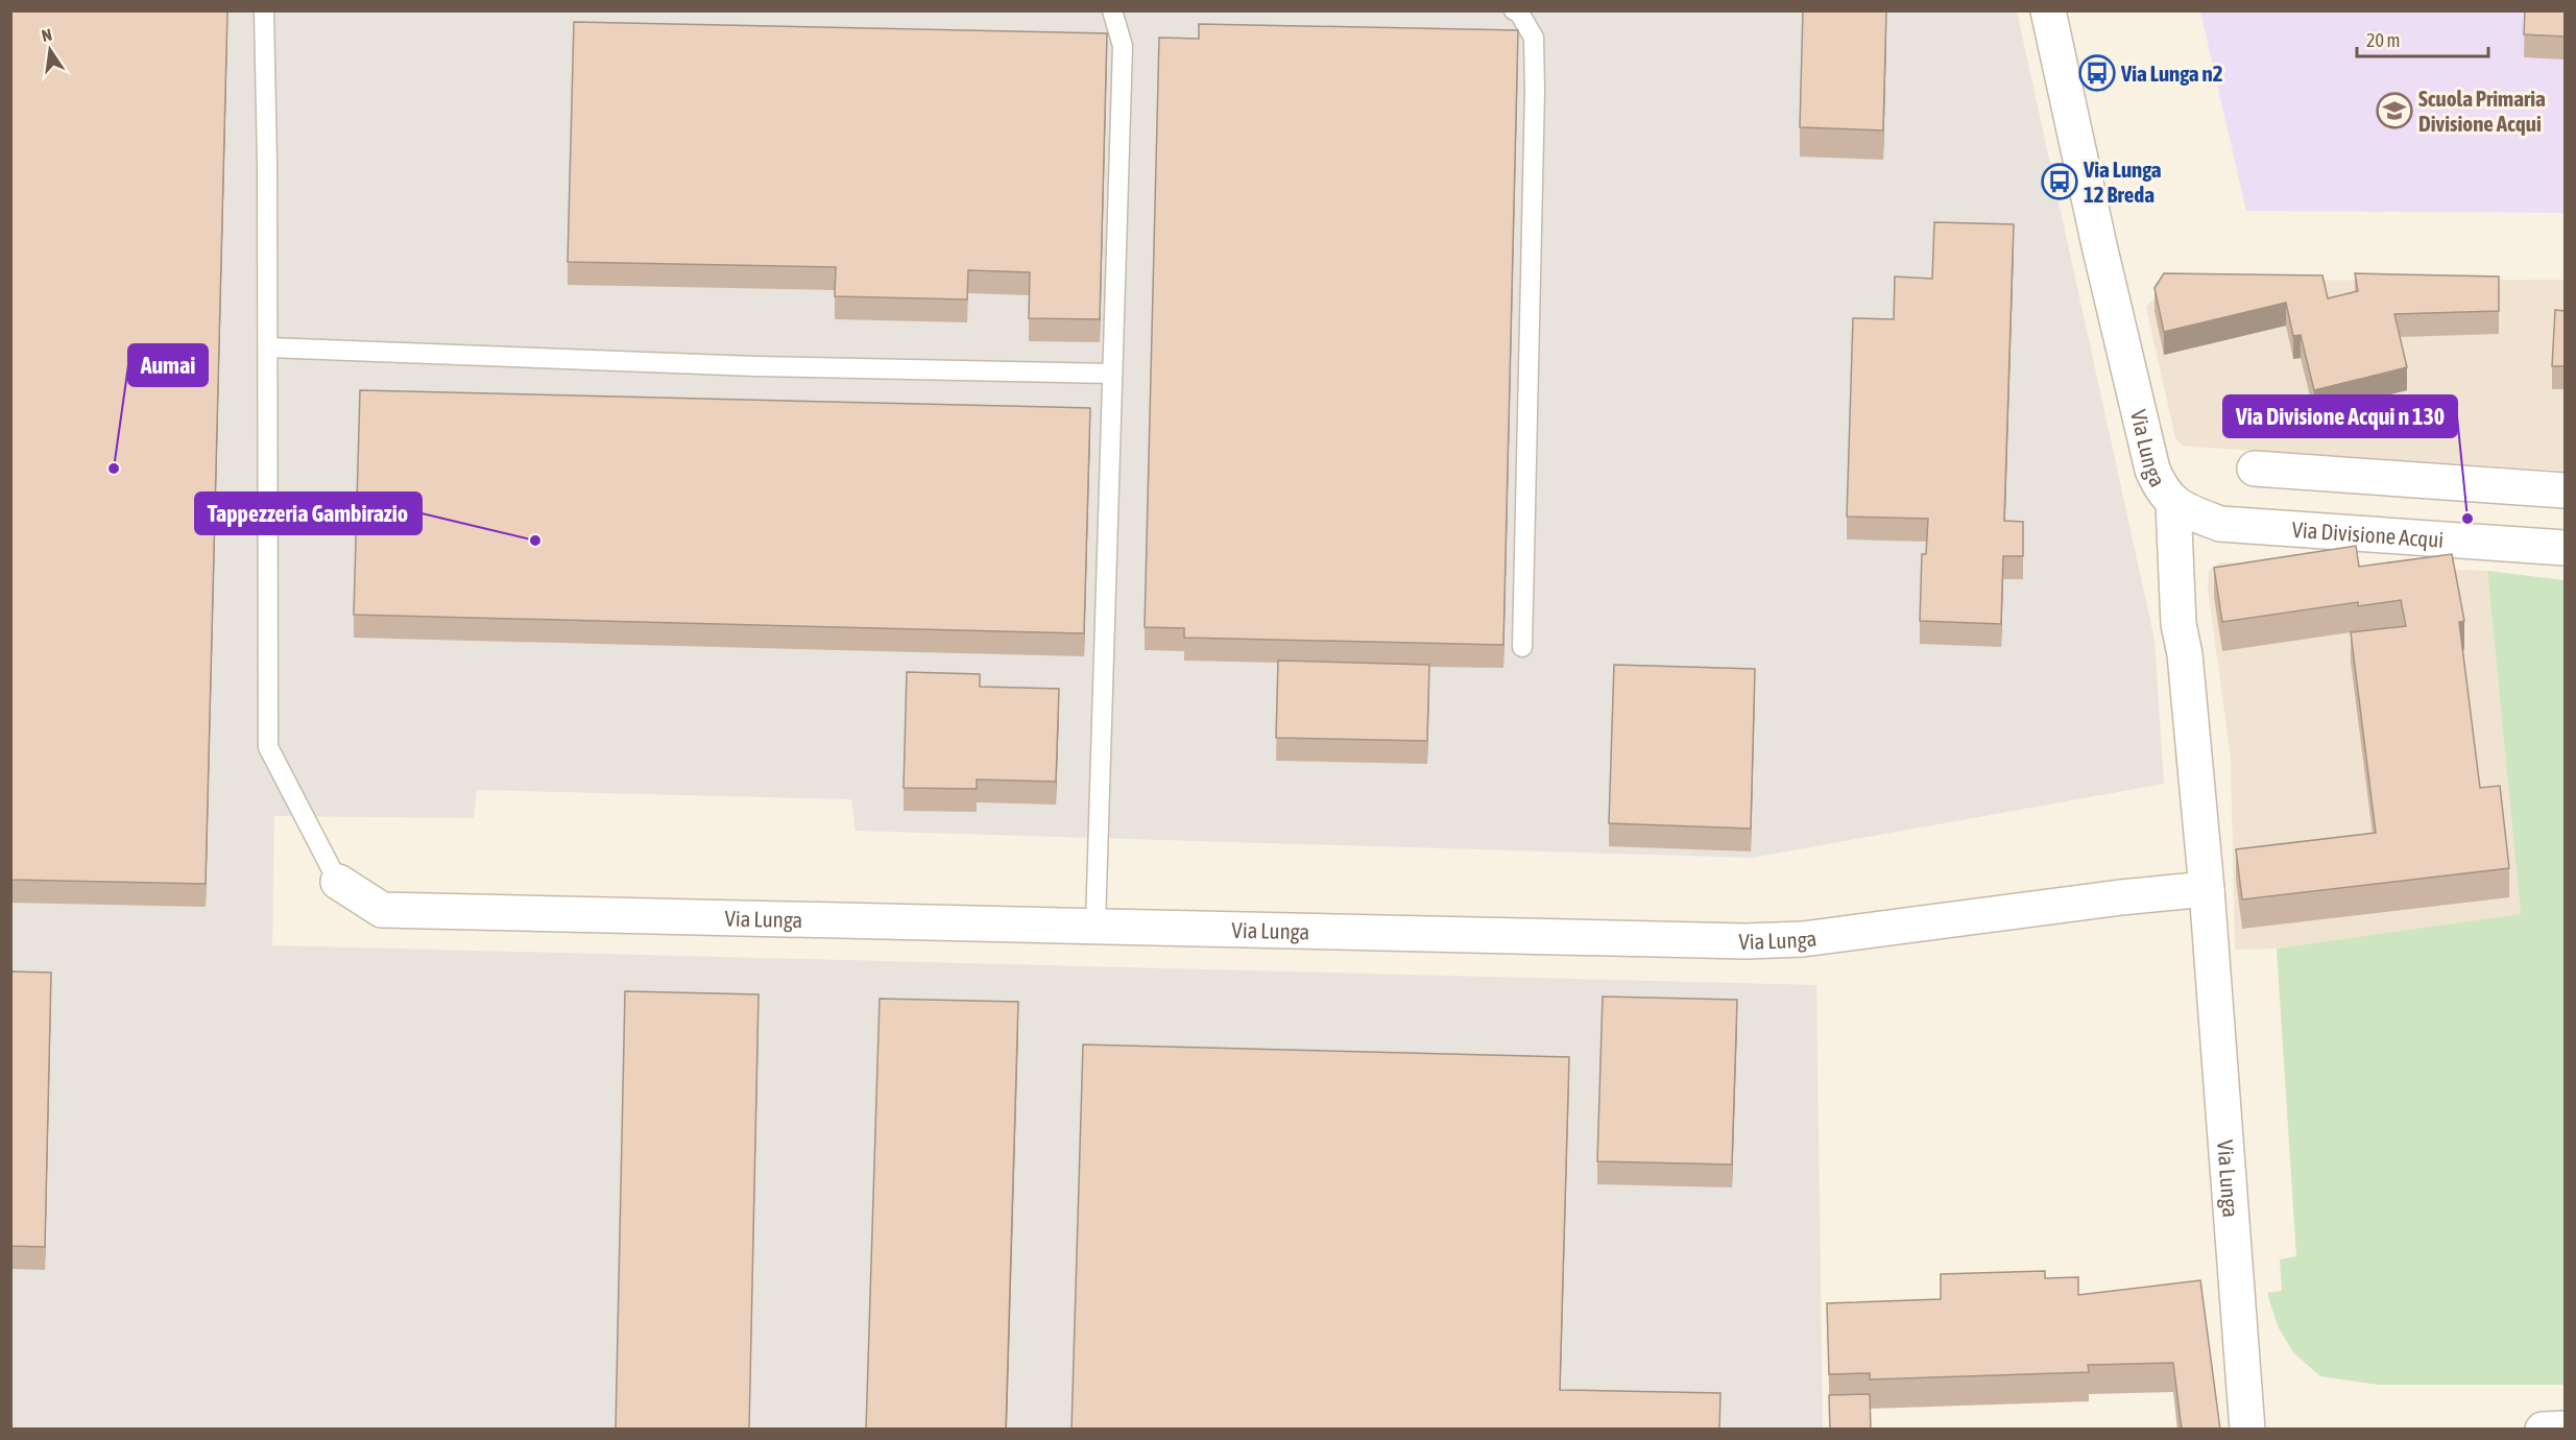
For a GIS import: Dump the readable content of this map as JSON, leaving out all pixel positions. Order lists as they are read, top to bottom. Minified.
{"streets":{"street":["Via Lunga","Via Divisione Acqui"]},"crossings":[["Via Lunga","Via Divisione Acqui"]],"places":{"bus stop":["Via Lunga n2","Via Lunga 12 Breda"],"school or university":["Scuola Primaria Divisione Acqui"],"other":["Aumai","Via Divisione Acqui n 130","Tappezzeria Gambirazio"]},"scale_bar":"20 m","north":"top"}
